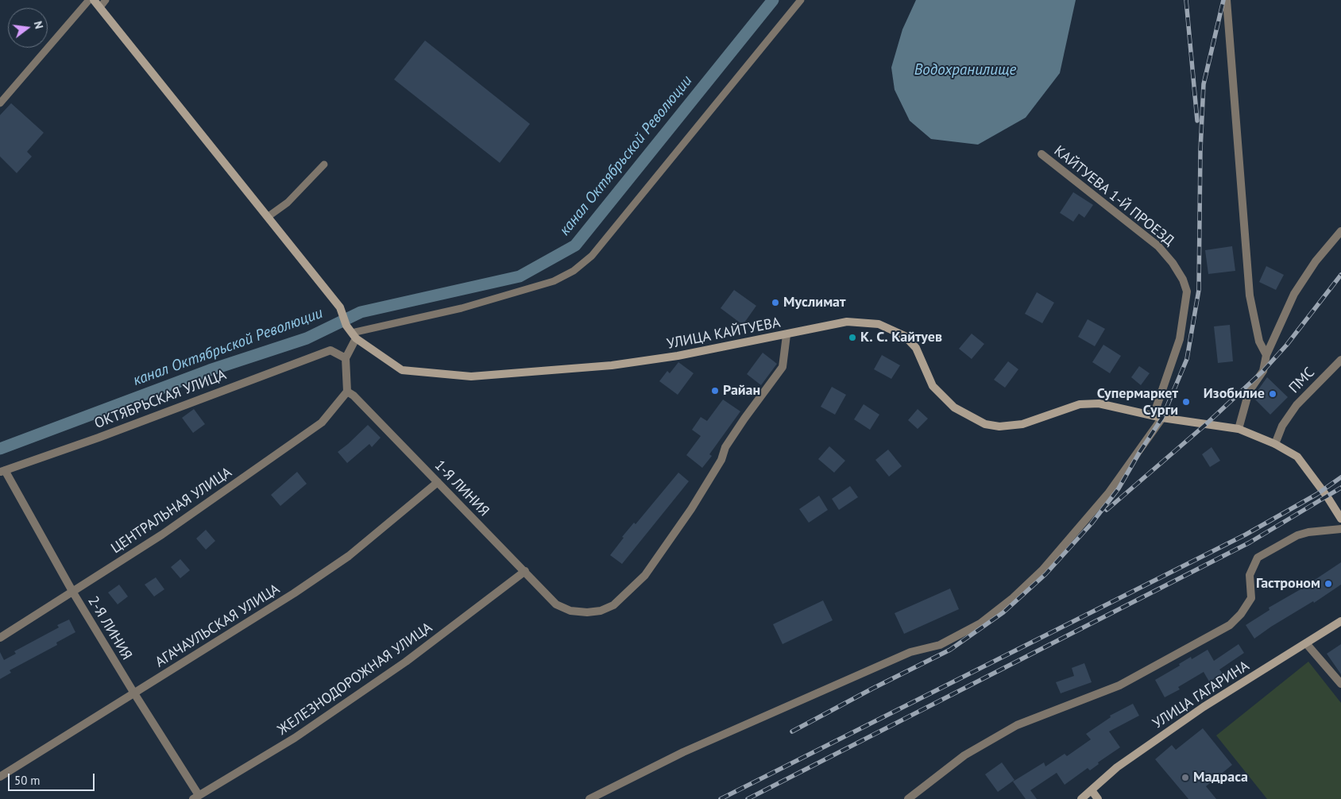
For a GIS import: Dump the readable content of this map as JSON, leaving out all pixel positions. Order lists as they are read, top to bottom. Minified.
{"streets":{"main road":["УЛИЦА КАЙТУЕВА","УЛИЦА ГАГАРИНА"],"street":["КАЙТУЕВА 1-Й ПРОЕЗД","ПМС","ОКТЯБРЬСКАЯ УЛИЦА","1-Я ЛИНИЯ","ЦЕНТРАЛЬНАЯ УЛИЦА","АГАЧАУЛЬСКАЯ УЛИЦА","2-Я ЛИНИЯ","ЖЕЛЕЗНОДОРОЖНАЯ УЛИЦА"]},"crossings":[["КАЙТУЕВА 1-Й ПРОЕЗД","УЛИЦА КАЙТУЕВА"],["УЛИЦА КАЙТУЕВА","ПМС"],["УЛИЦА КАЙТУЕВА","1-Я ЛИНИЯ"],["ОКТЯБРЬСКАЯ УЛИЦА","2-Я ЛИНИЯ"],["1-Я ЛИНИЯ","ЦЕНТРАЛЬНАЯ УЛИЦА"],["1-Я ЛИНИЯ","АГАЧАУЛЬСКАЯ УЛИЦА"],["1-Я ЛИНИЯ","ЖЕЛЕЗНОДОРОЖНАЯ УЛИЦА"],["ЦЕНТРАЛЬНАЯ УЛИЦА","2-Я ЛИНИЯ"],["АГАЧАУЛЬСКАЯ УЛИЦА","2-Я ЛИНИЯ"],["2-Я ЛИНИЯ","ЖЕЛЕЗНОДОРОЖНАЯ УЛИЦА"]],"water":["Водохранилище","канал Октябрьской Революции"],"places":["Муслимат","К. С. Кайтуев","Райан","Изобилие","Супермаркет Сурги","Гастроном","Мадраса"],"scale_bar":"50 m","north":"right"}
